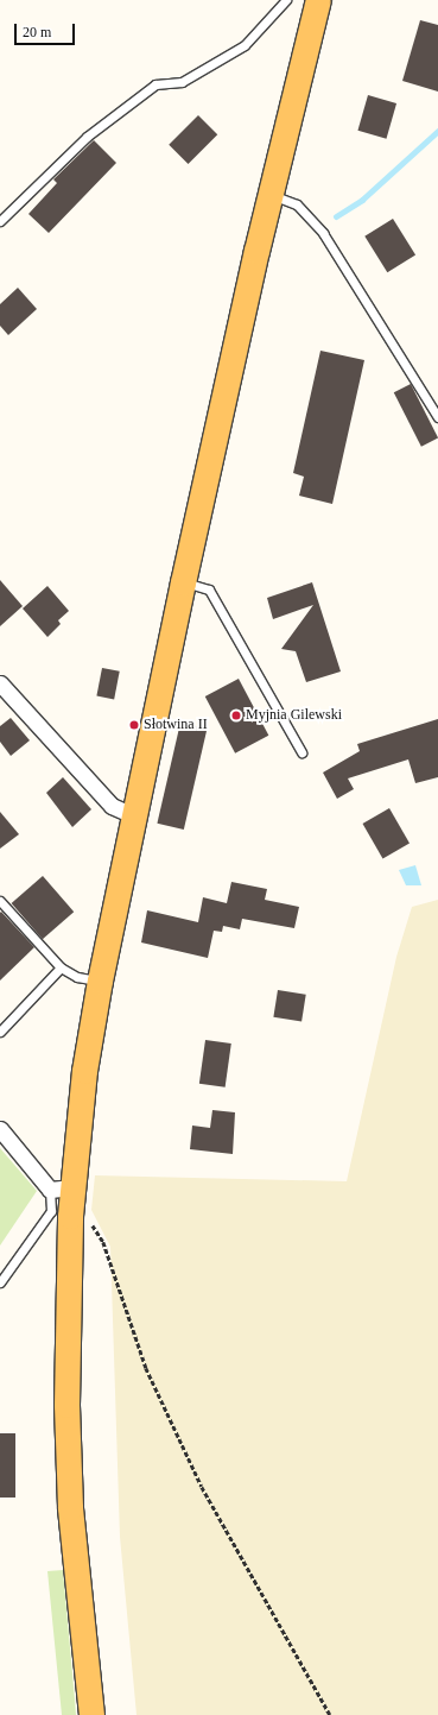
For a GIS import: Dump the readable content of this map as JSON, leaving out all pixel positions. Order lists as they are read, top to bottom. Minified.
{"places":["Myjnia Gilewski","Słotwina II"],"scale_bar":"20 m"}
